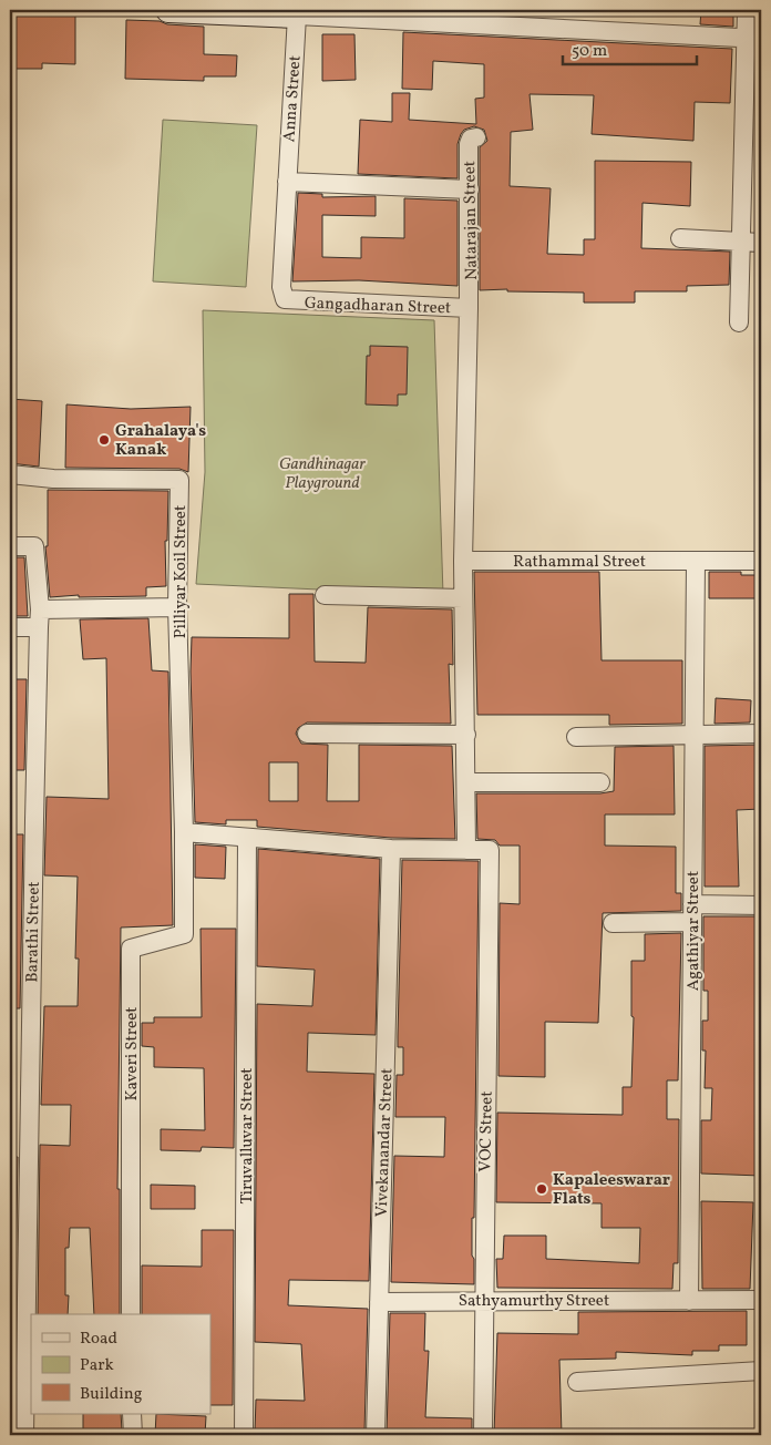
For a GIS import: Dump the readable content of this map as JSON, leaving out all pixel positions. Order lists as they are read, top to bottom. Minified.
{"streets":{"street":["Anna Street","Natarajan Street","Gangadharan Street","Rathammal Street","Pilliyar Koil Street","Agathiyar Street","Barathi Street","Kaveri Street","VOC Street","Tiruvalluvar Street","Vivekanandar Street","Sathyamurthy Street"]},"crossings":[["Anna Street","Gangadharan Street"],["Natarajan Street","Gangadharan Street"],["Gangadharan Street","Rathammal Street"],["Gangadharan Street","VOC Street"],["Rathammal Street","Agathiyar Street"],["Pilliyar Koil Street","Kaveri Street"],["Agathiyar Street","Sathyamurthy Street"],["VOC Street","Sathyamurthy Street"],["Vivekanandar Street","Sathyamurthy Street"]],"parks":["Gandhinagar Playground"],"places":["Grahalaya's Kanak","Kapaleeswarar Flats"],"legend":["Road","Park","Building"],"scale_bar":"50 m"}
